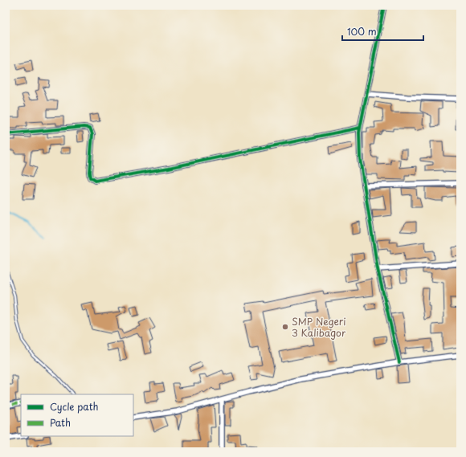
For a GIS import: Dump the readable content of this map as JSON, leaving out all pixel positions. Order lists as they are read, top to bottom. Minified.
{"places":["SMP Negeri 3 Kalibagor"],"legend":["Cycle path","Path"],"scale_bar":"100 m"}
